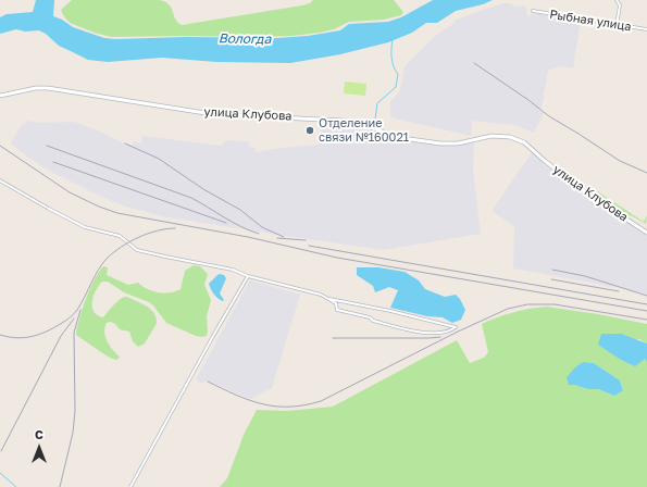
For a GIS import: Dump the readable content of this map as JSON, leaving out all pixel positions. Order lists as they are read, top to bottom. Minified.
{"streets":{"main road":["улица Клубова"],"street":["Рыбная улица"]},"water":["Вологда"],"places":["Отделение связи №160021"],"north":"top"}
